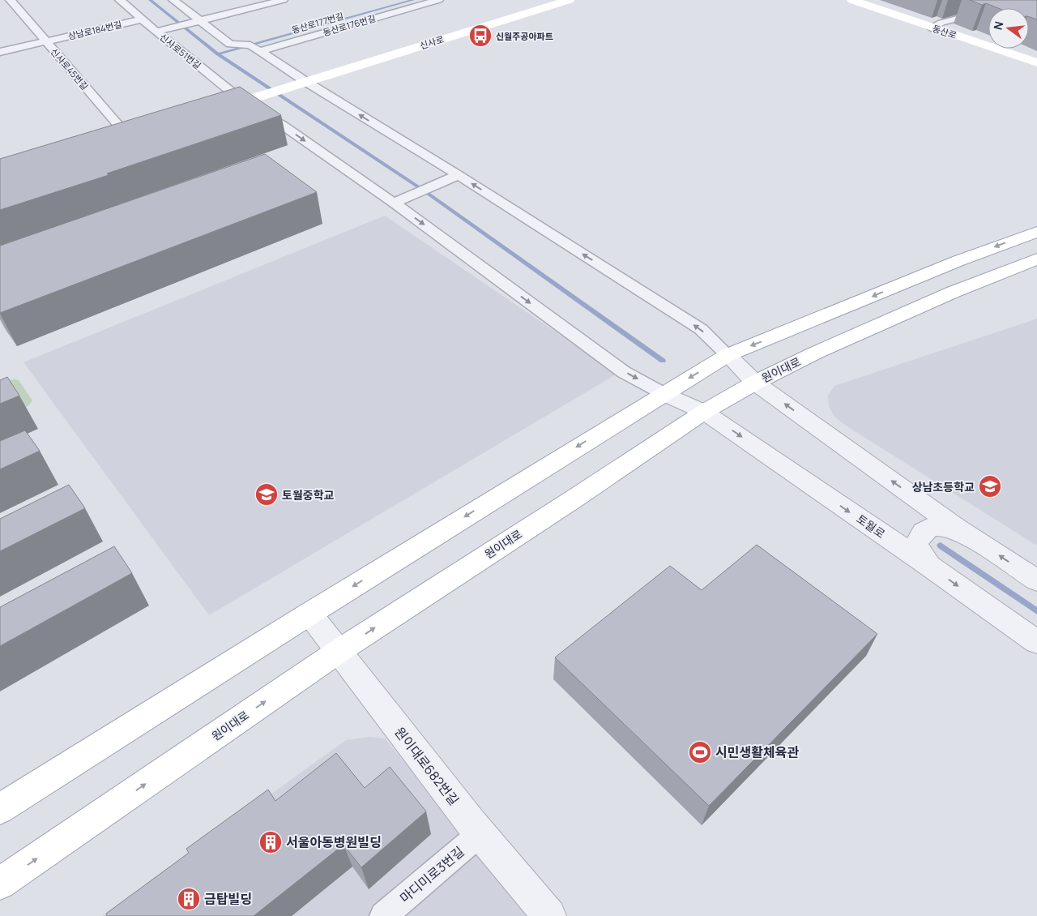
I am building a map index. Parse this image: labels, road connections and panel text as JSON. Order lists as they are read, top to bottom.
{
  "streets": {
    "main road": ["동산로", "신사로", "원이대로"],
    "street": [
      "동산로176번길",
      "상남로184번길",
      "신사로51번길",
      "신사로45번길",
      "토월로",
      "원이대로682번길",
      "마디미로3번길"
    ]
  },
  "crossings": [
    ["상남로184번길", "신사로51번길"],
    ["상남로184번길", "신사로45번길"],
    ["신사로", "신사로51번길"],
    ["신사로51번길", "토월로"],
    ["원이대로", "토월로"],
    ["원이대로", "원이대로682번길"],
    ["원이대로682번길", "마디미로3번길"]
  ],
  "places": {
    "bus stop": ["신월주공아파트"],
    "school or university": ["상남초등학교", "토월중학교"],
    "sports": ["시민생활체육관"],
    "building": ["서울아동병원빌딩", "금탑빌딩"]
  },
  "north": "left"
}
